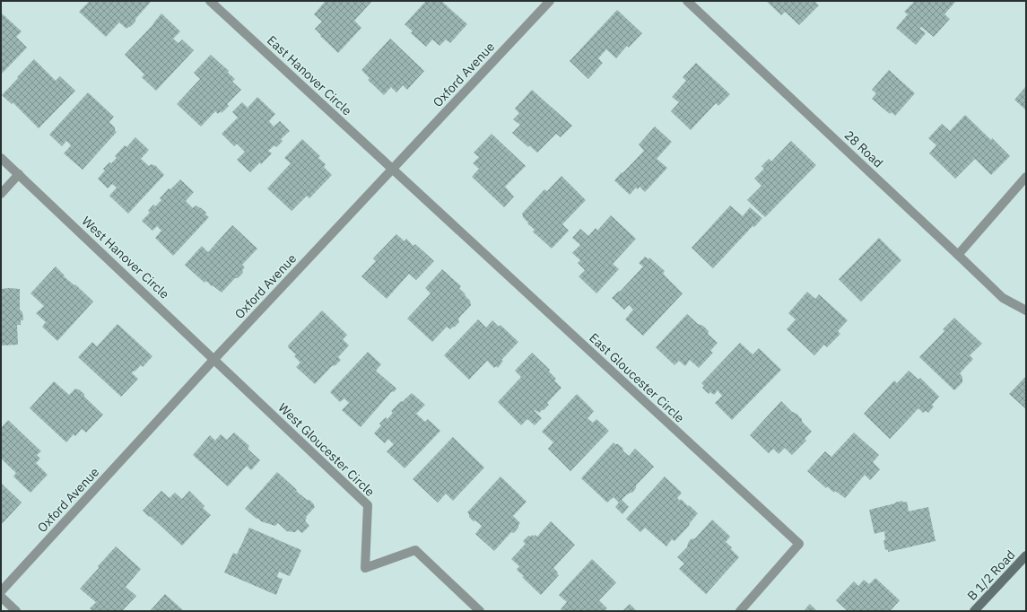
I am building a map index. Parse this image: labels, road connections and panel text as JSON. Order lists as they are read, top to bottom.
{
  "streets": {
    "main road": ["B 1/2 Road"],
    "street": [
      "Oxford Avenue",
      "East Hanover Circle",
      "28 Road",
      "West Hanover Circle",
      "East Gloucester Circle",
      "West Gloucester Circle"
    ]
  },
  "crossings": [
    ["Oxford Avenue", "East Hanover Circle"],
    ["Oxford Avenue", "West Hanover Circle"],
    ["Oxford Avenue", "East Gloucester Circle"],
    ["Oxford Avenue", "West Gloucester Circle"],
    ["East Hanover Circle", "East Gloucester Circle"],
    ["West Hanover Circle", "West Gloucester Circle"]
  ]
}
